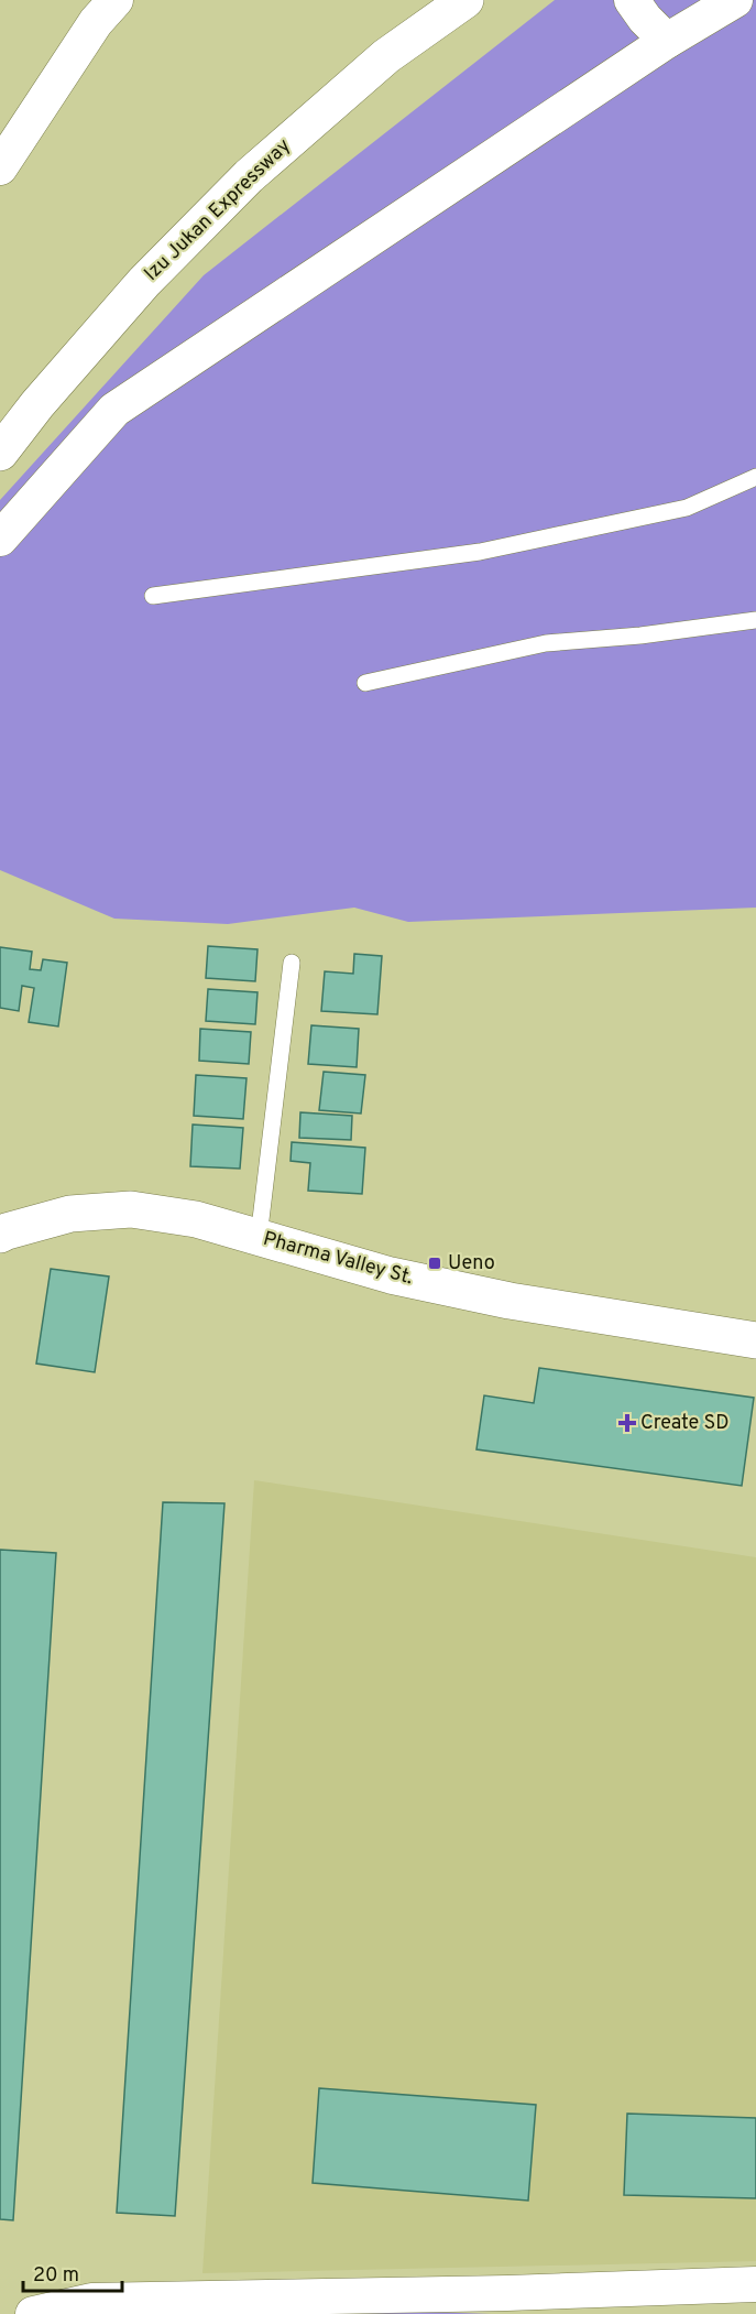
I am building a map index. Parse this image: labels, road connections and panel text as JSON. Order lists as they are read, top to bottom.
{
  "streets": {
    "main road": ["Izu Jukan Expressway", "Pharma Valley St."]
  },
  "places": {
    "transit": ["Ueno"],
    "health": ["Create SD"]
  },
  "scale_bar": "20 m"
}
